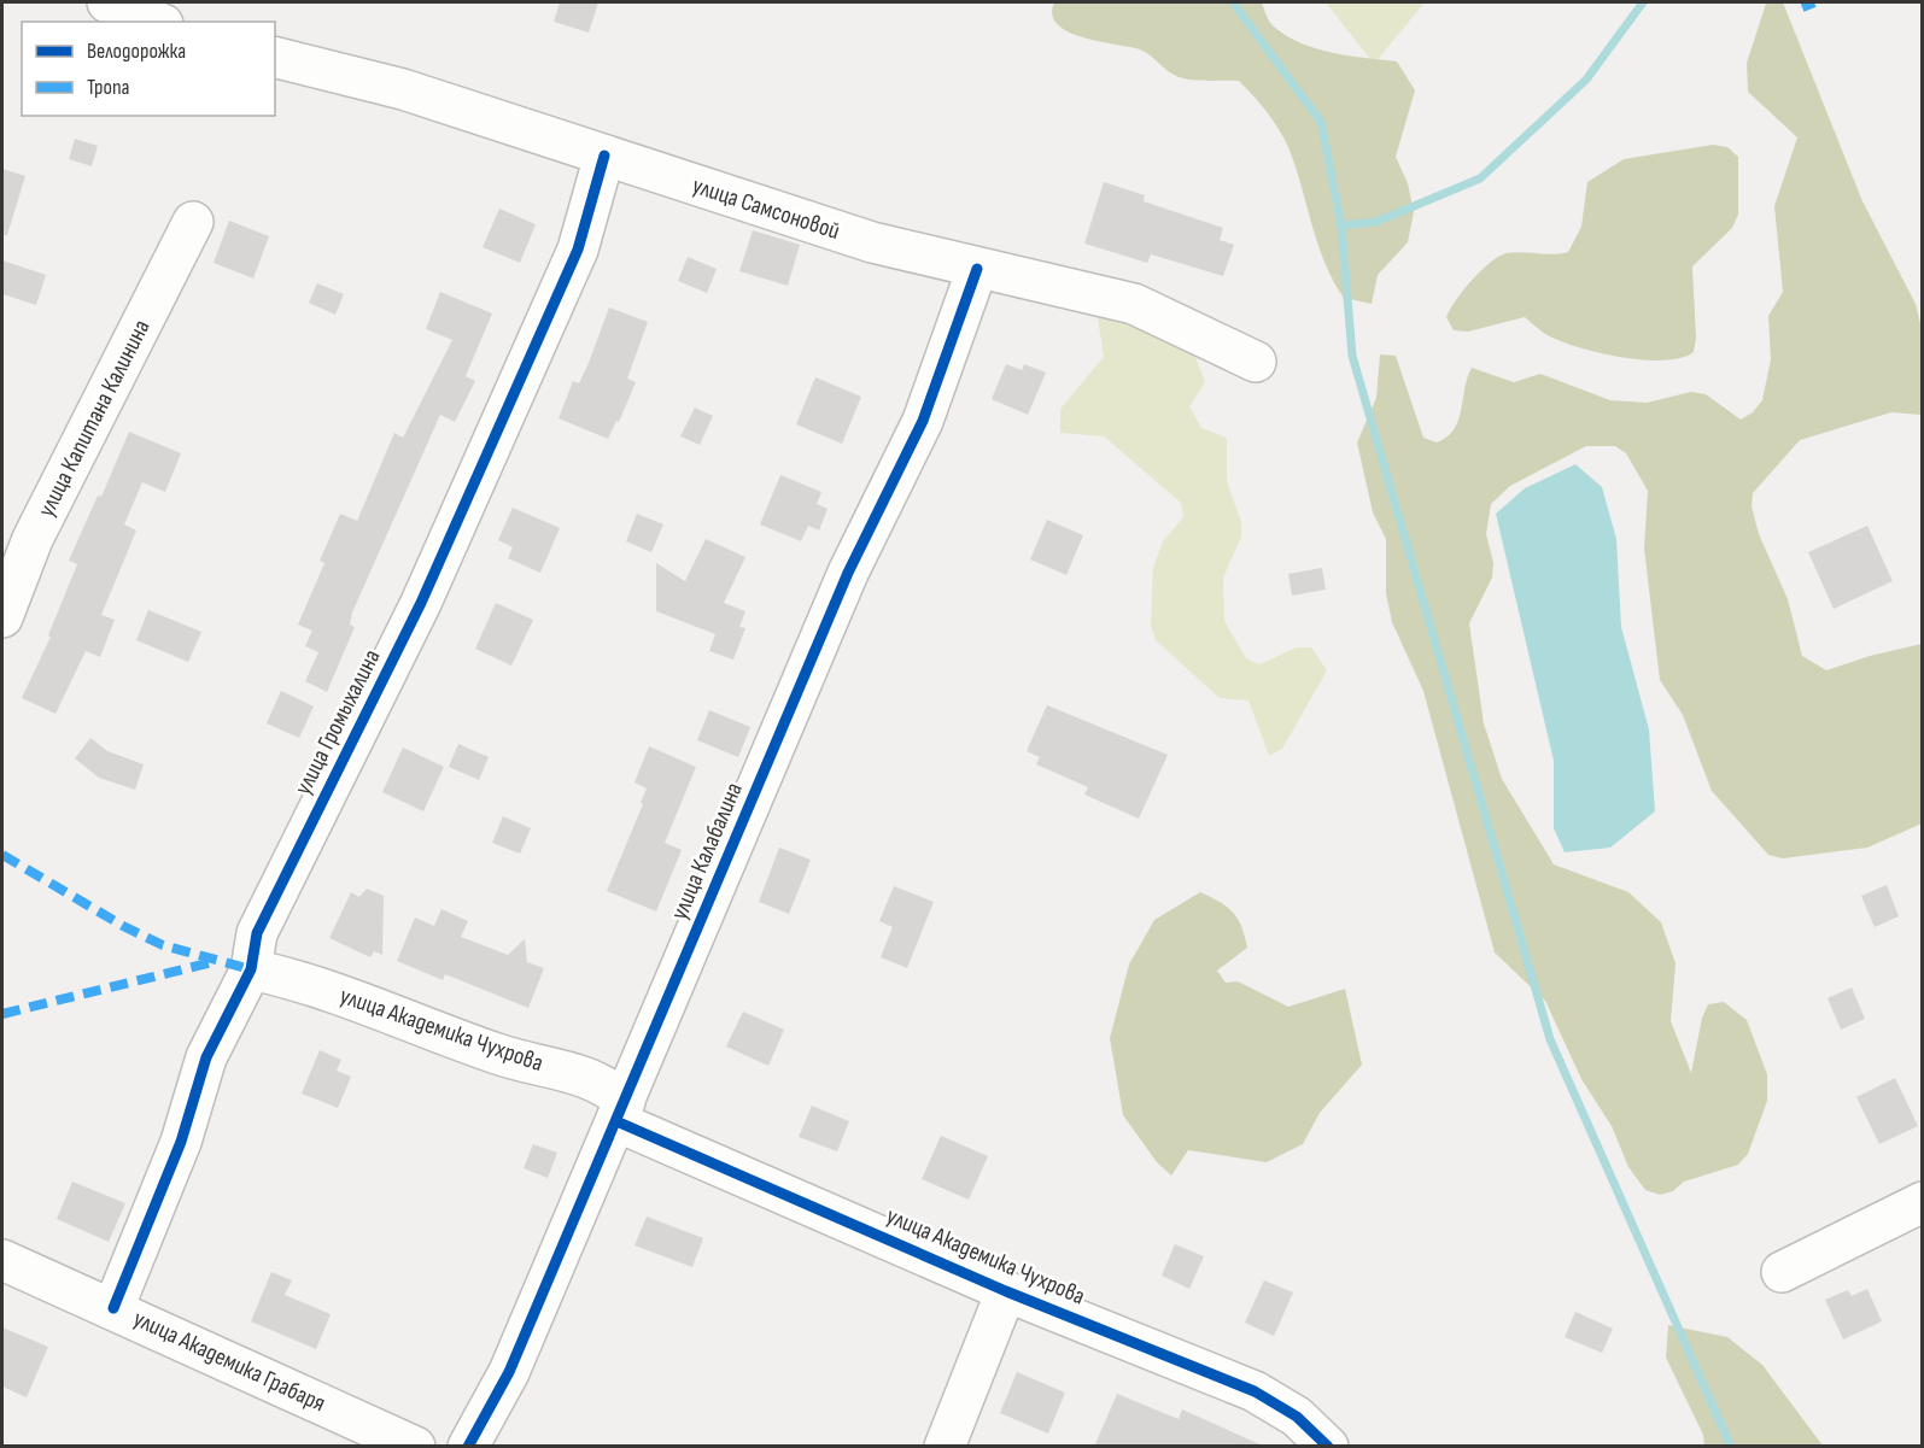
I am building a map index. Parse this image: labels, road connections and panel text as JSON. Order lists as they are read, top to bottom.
{
  "streets": {
    "street": [
      "улица Самсоновой",
      "улица Капитана Калинина",
      "улица Громыхалина",
      "улица Калабалина",
      "улица Академика Чухрова",
      "улица Академика Грабаря"
    ]
  },
  "crossings": [
    ["улица Самсоновой", "улица Громыхалина"],
    ["улица Самсоновой", "улица Калабалина"],
    ["улица Громыхалина", "улица Академика Чухрова"],
    ["улица Громыхалина", "улица Академика Грабаря"],
    ["улица Калабалина", "улица Академика Чухрова"]
  ],
  "legend": ["Велодорожка", "Тропа"]
}
